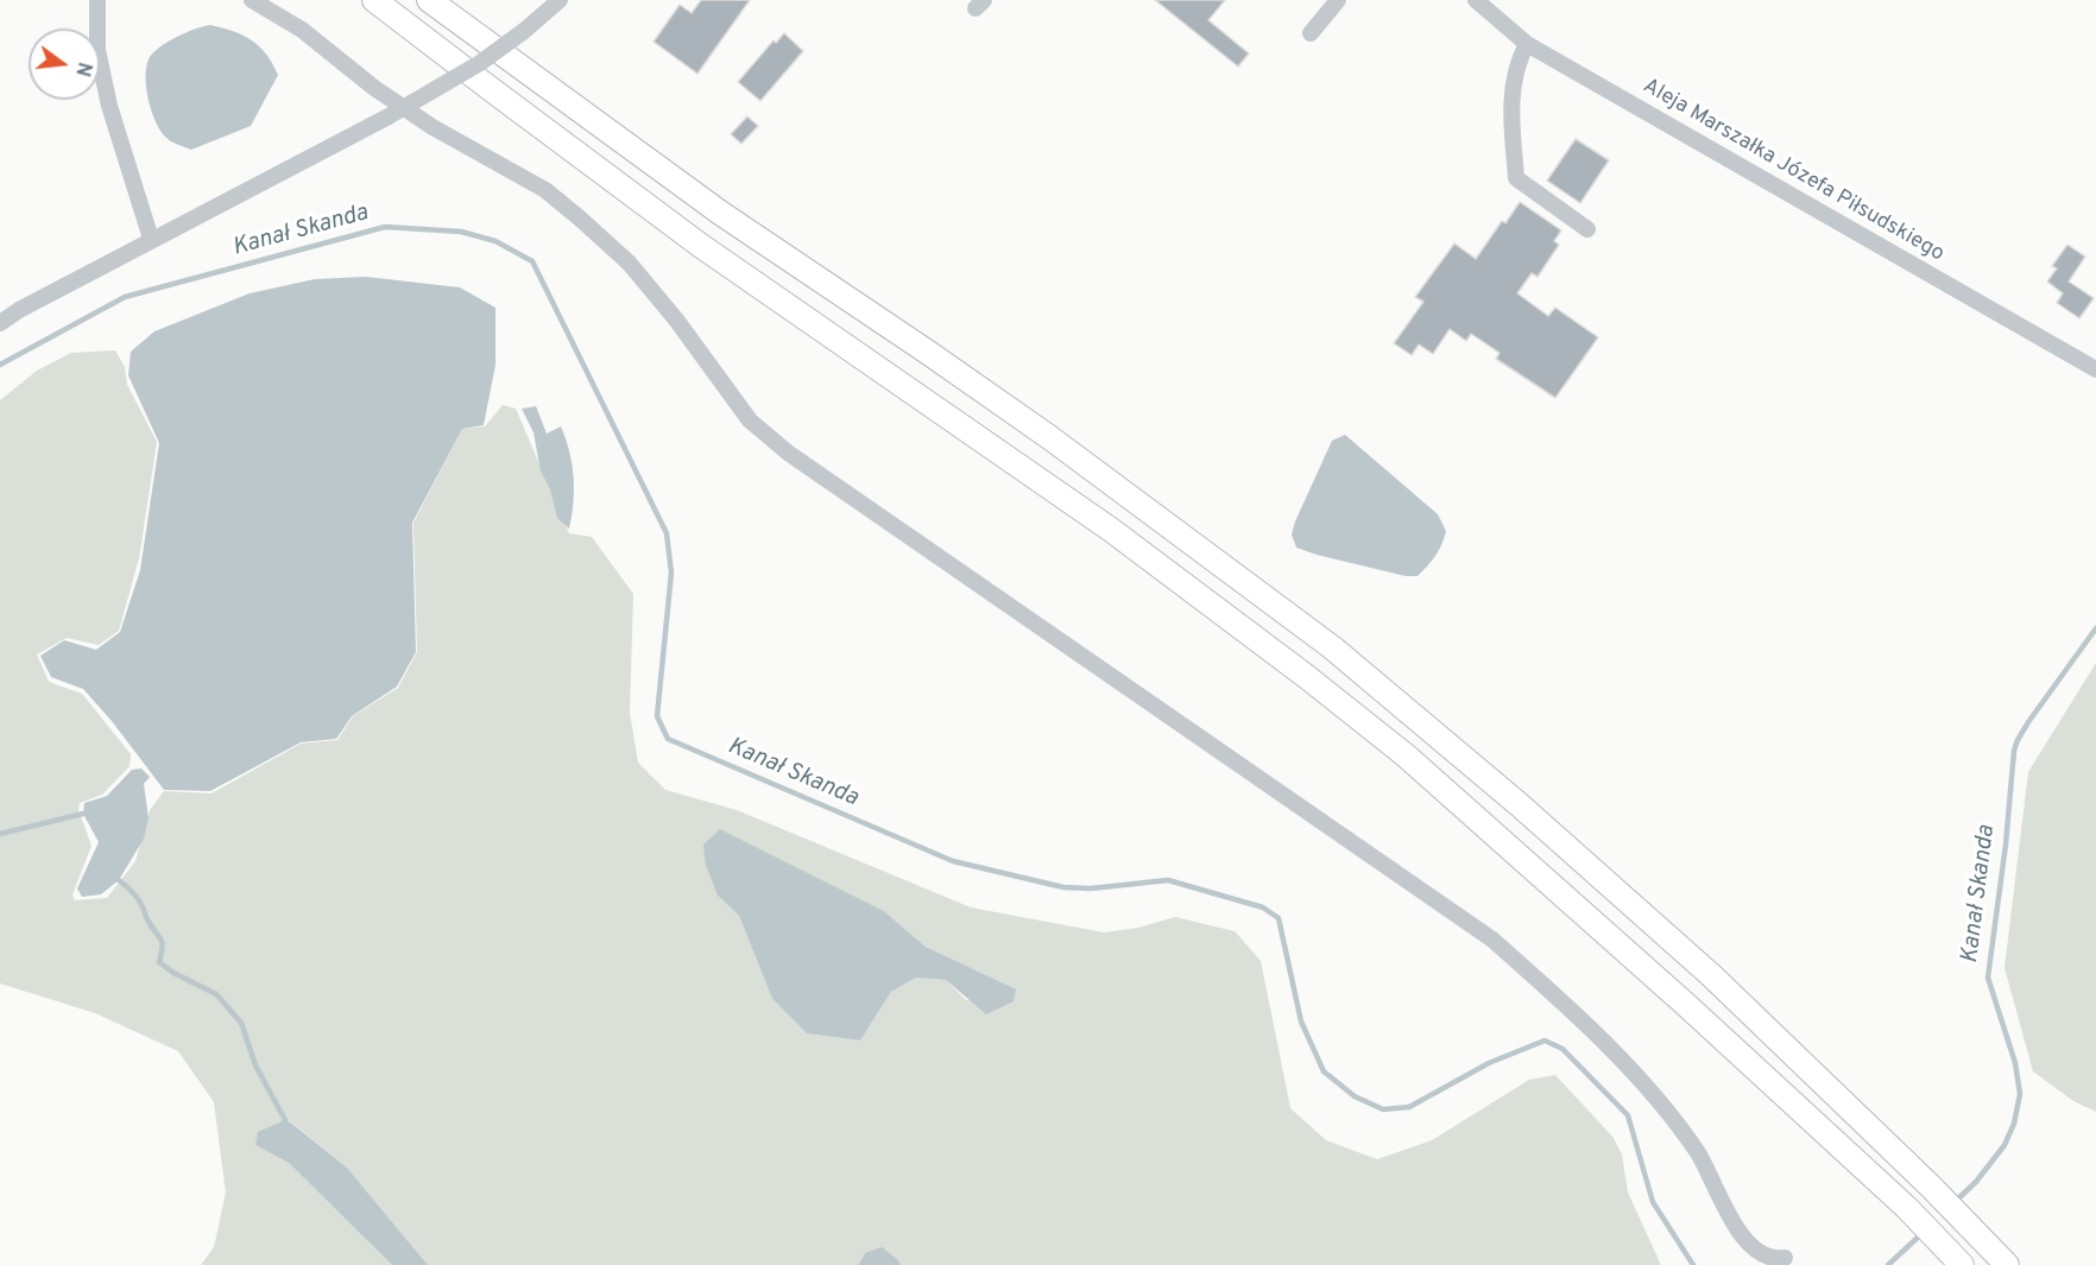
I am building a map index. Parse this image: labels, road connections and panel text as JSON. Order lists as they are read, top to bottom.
{
  "streets": {
    "street": ["Aleja Marszałka Józefa Piłsudskiego"]
  },
  "water": ["Kanał Skanda"],
  "north": "right"
}
